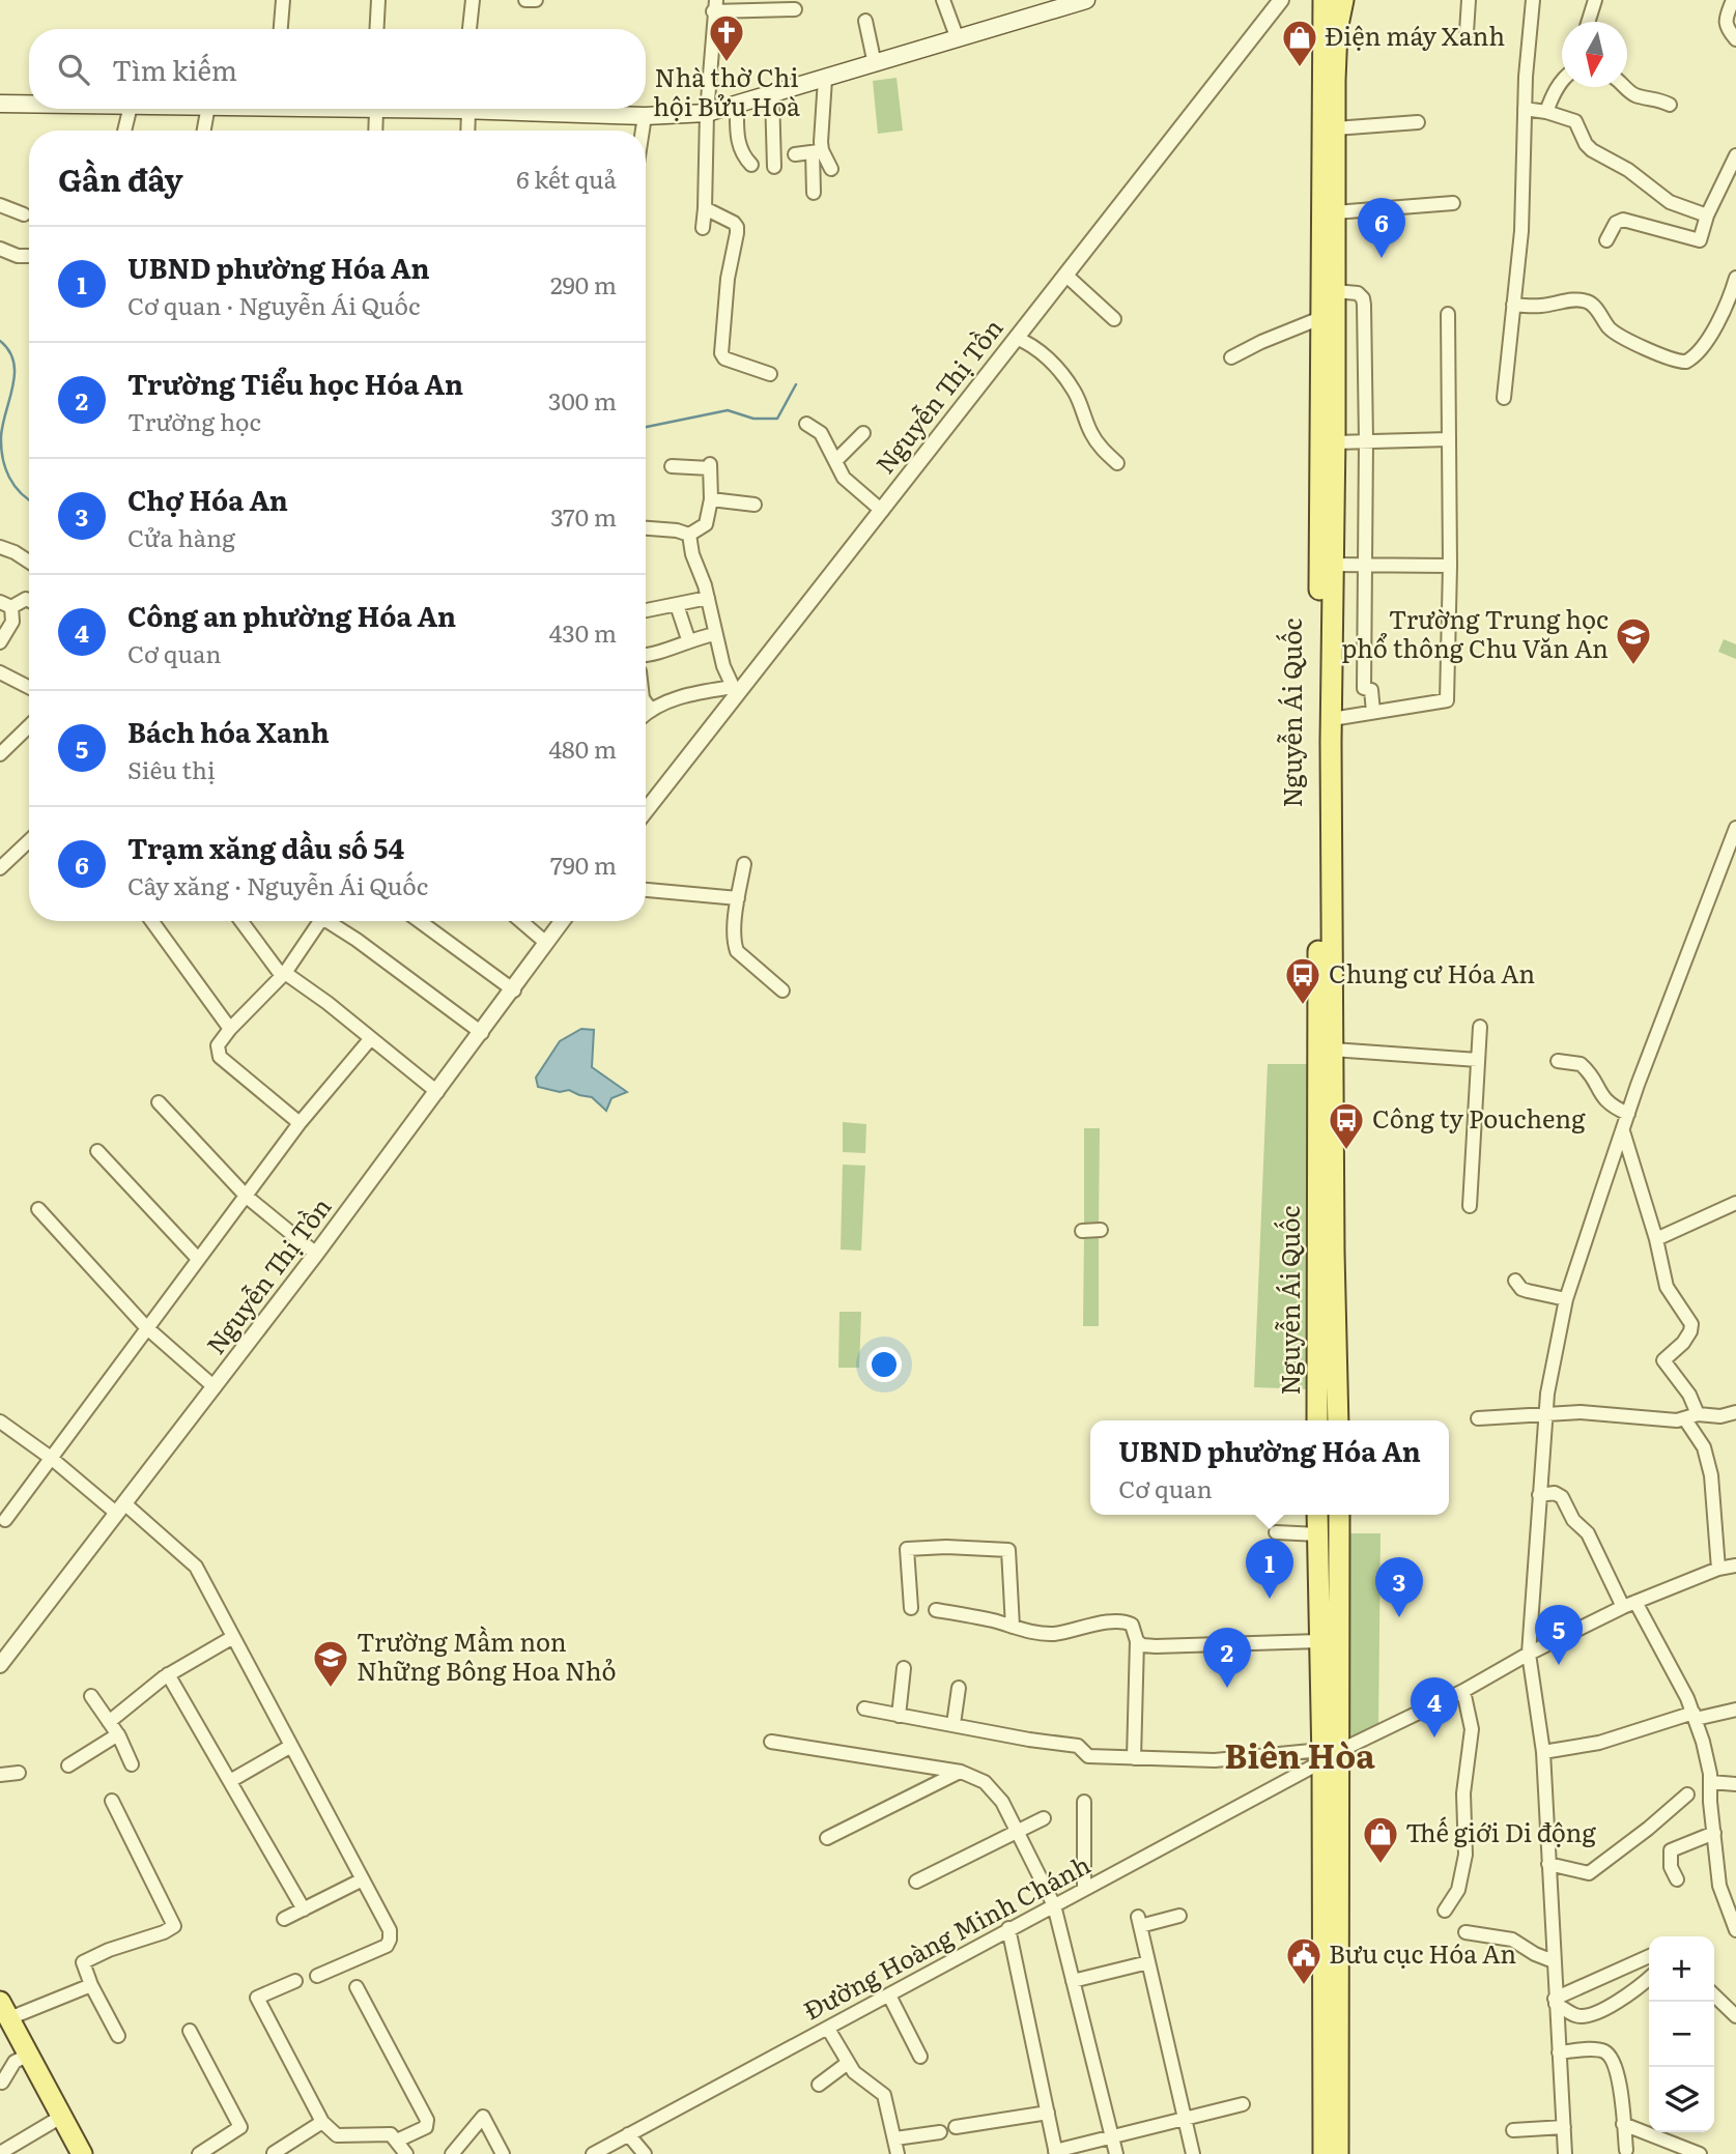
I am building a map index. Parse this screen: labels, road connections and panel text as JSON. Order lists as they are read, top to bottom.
{
  "streets": {
    "main road": ["Nguyễn Ái Quốc"],
    "street": ["Nguyễn Thị Tồn", "Đường Hoàng Minh Chánh"]
  },
  "districts": ["Biên Hòa"],
  "places": {
    "church": ["Nhà thờ Chi hội Bửu Hoà"],
    "shop": ["Điện máy Xanh", "Thế giới Di động"],
    "school or university": ["Trường Trung học phổ thông Chu Văn An", "Trường Mầm non Những Bông Hoa Nhỏ"],
    "bus stop": ["Chung cư Hóa An", "Công ty Poucheng"],
    "public building": ["Bưu cục Hóa An"]
  },
  "north": "bottom",
  "page": {
    "search": "Tìm kiếm",
    "heading": ["Gần đây", "6 kết quả"],
    "pins": [
      "6",
      "1",
      "3",
      "5",
      "2",
      "4"
    ],
    "list": [
      {
        "mark": "1",
        "name": "UBND phường Hóa An",
        "note": "Cơ quan · Nguyễn Ái Quốc",
        "value": "290 m"
      },
      {
        "mark": "2",
        "name": "Trường Tiểu học Hóa An",
        "note": "Trường học",
        "value": "300 m"
      },
      {
        "mark": "3",
        "name": "Chợ Hóa An",
        "note": "Cửa hàng",
        "value": "370 m"
      },
      {
        "mark": "4",
        "name": "Công an phường Hóa An",
        "note": "Cơ quan",
        "value": "430 m"
      },
      {
        "mark": "5",
        "name": "Bách hóa Xanh",
        "note": "Siêu thị",
        "value": "480 m"
      },
      {
        "mark": "6",
        "name": "Trạm xăng dầu số 54",
        "note": "Cây xăng · Nguyễn Ái Quốc",
        "value": "790 m"
      }
    ],
    "popup": ["UBND phường Hóa An", "Cơ quan"],
    "map_buttons": ["+", "−"]
  }
}
